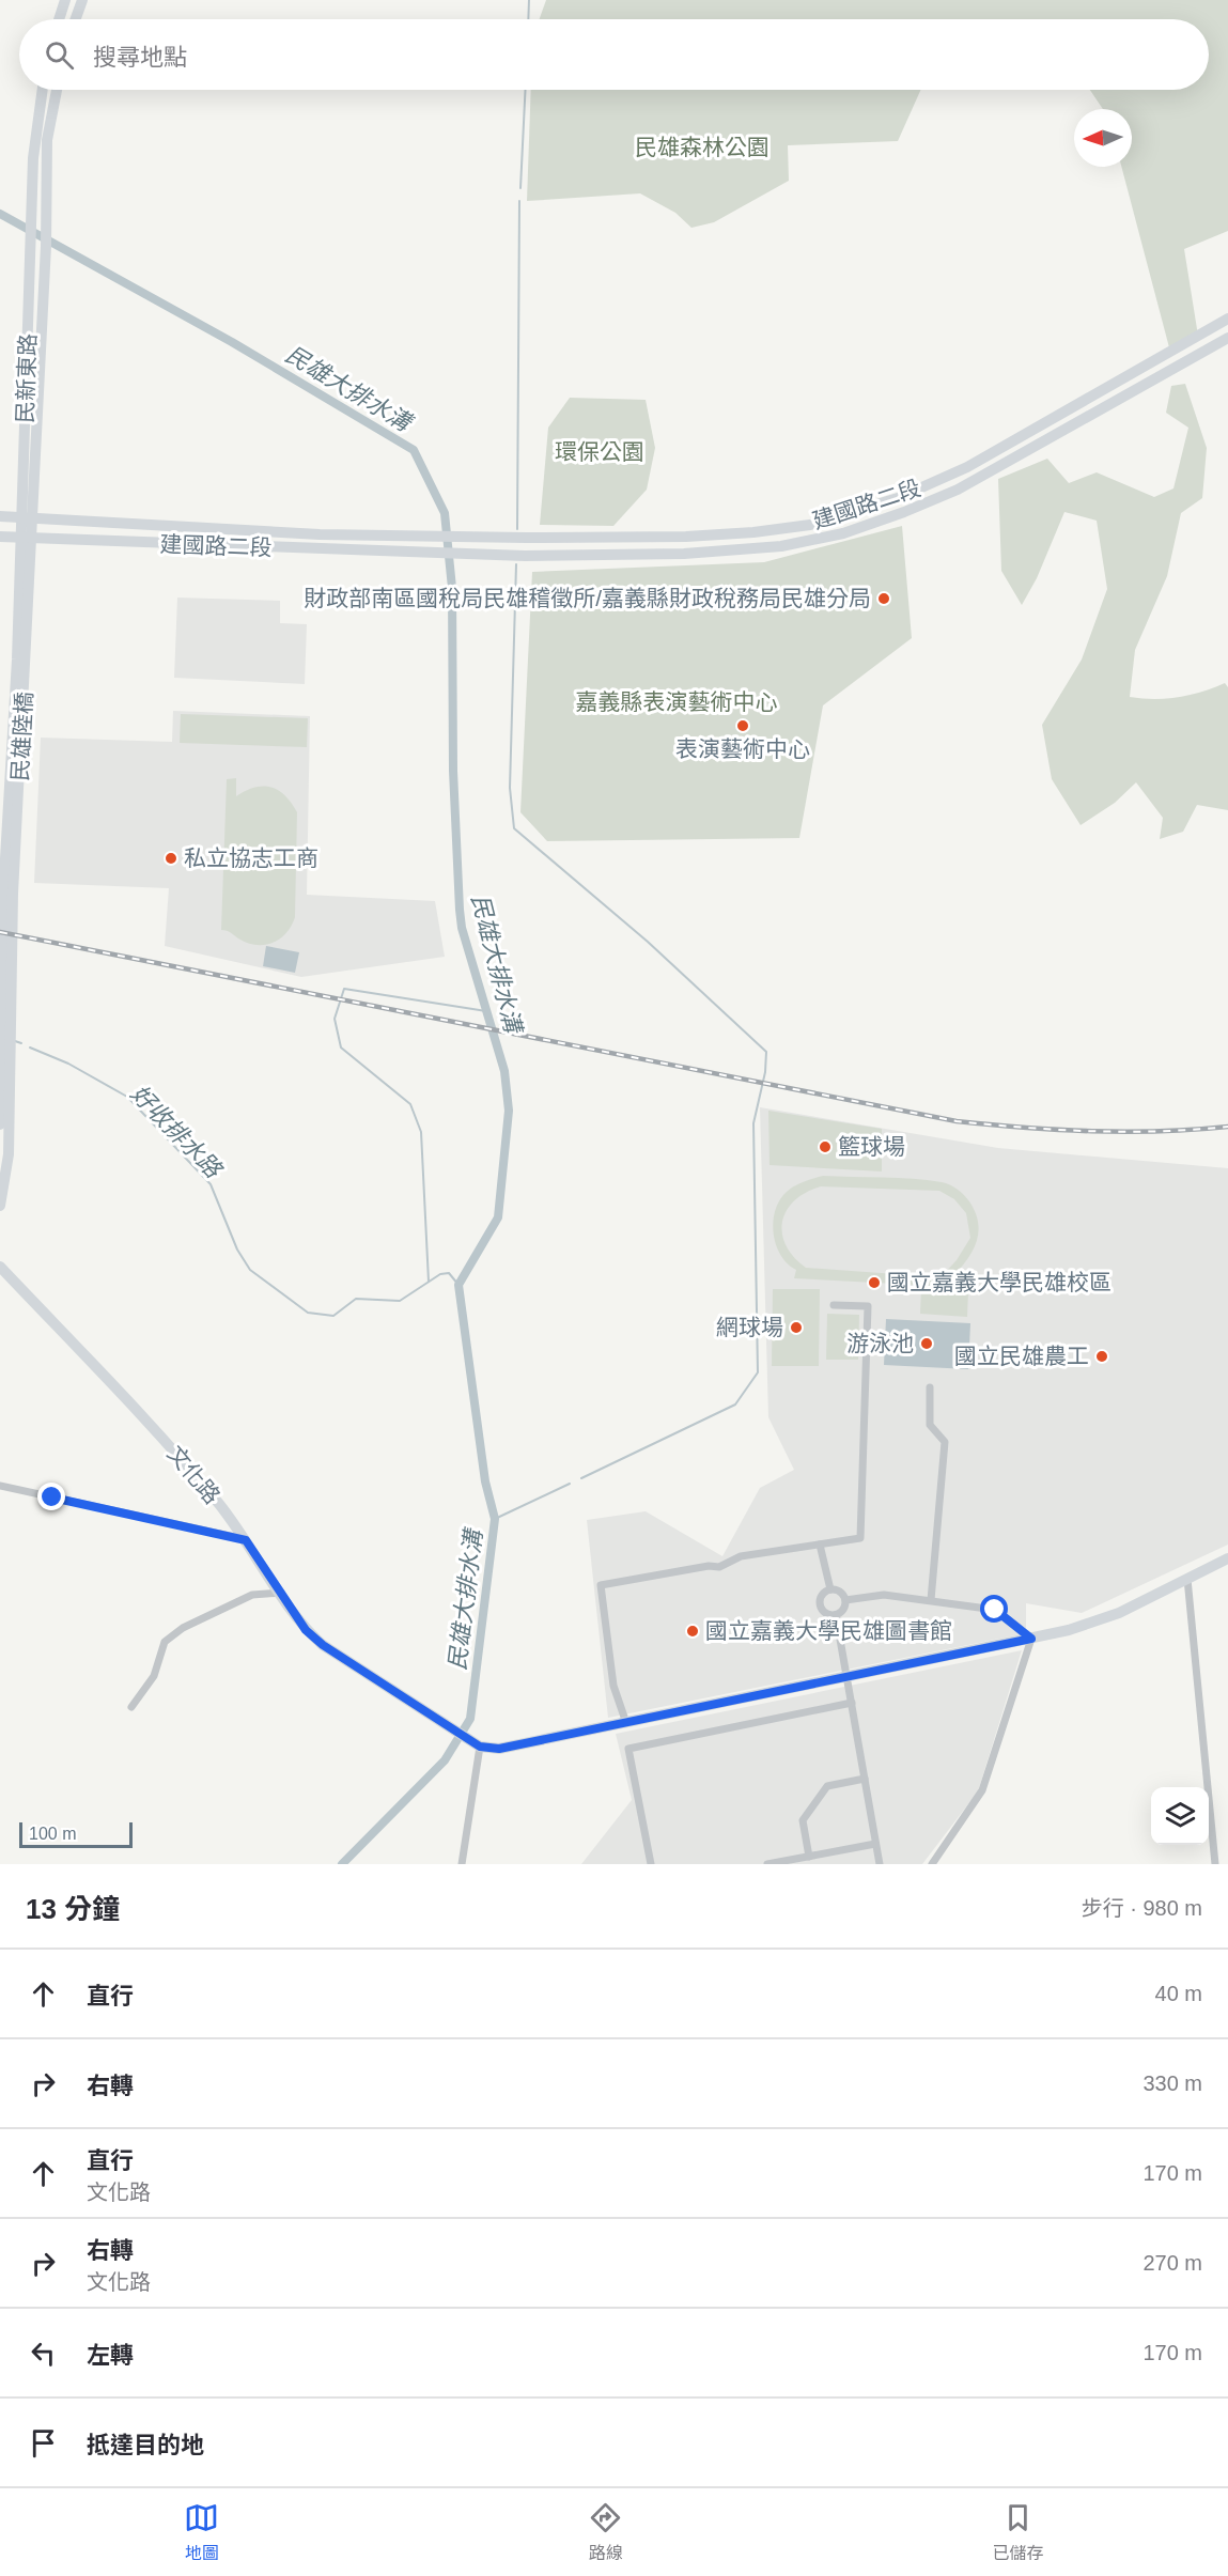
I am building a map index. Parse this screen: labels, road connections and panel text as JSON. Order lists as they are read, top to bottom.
{
  "streets": {
    "main road": [
      "民新東路",
      "建國路二段",
      "民雄陸橋",
      "文化路"
    ]
  },
  "crossings": [
    ["民新東路", "建國路二段"]
  ],
  "water": ["民雄大排水溝", "好收排水路"],
  "parks": ["民雄森林公園", "環保公園", "嘉義縣表演藝術中心"],
  "places": [
    "財政部南區國稅局民雄稽徵所/嘉義縣財政稅務局民雄分局",
    "表演藝術中心",
    "私立協志工商",
    "籃球場",
    "國立嘉義大學民雄校區",
    "網球場",
    "游泳池",
    "國立民雄農工",
    "國立嘉義大學民雄圖書館"
  ],
  "scale_bar": "100 m",
  "north": "left",
  "page": {
    "search": "搜尋地點",
    "scale": "100 m",
    "heading": ["13 分鐘", "步行 · 980 m"],
    "list": [
      ["直行", "40 m"],
      ["右轉", "330 m"],
      ["直行", "文化路", "170 m"],
      ["右轉", "文化路", "270 m"],
      ["左轉", "170 m"],
      "抵達目的地"
    ],
    "nav": ["地圖", "路線", "已儲存"]
  }
}
